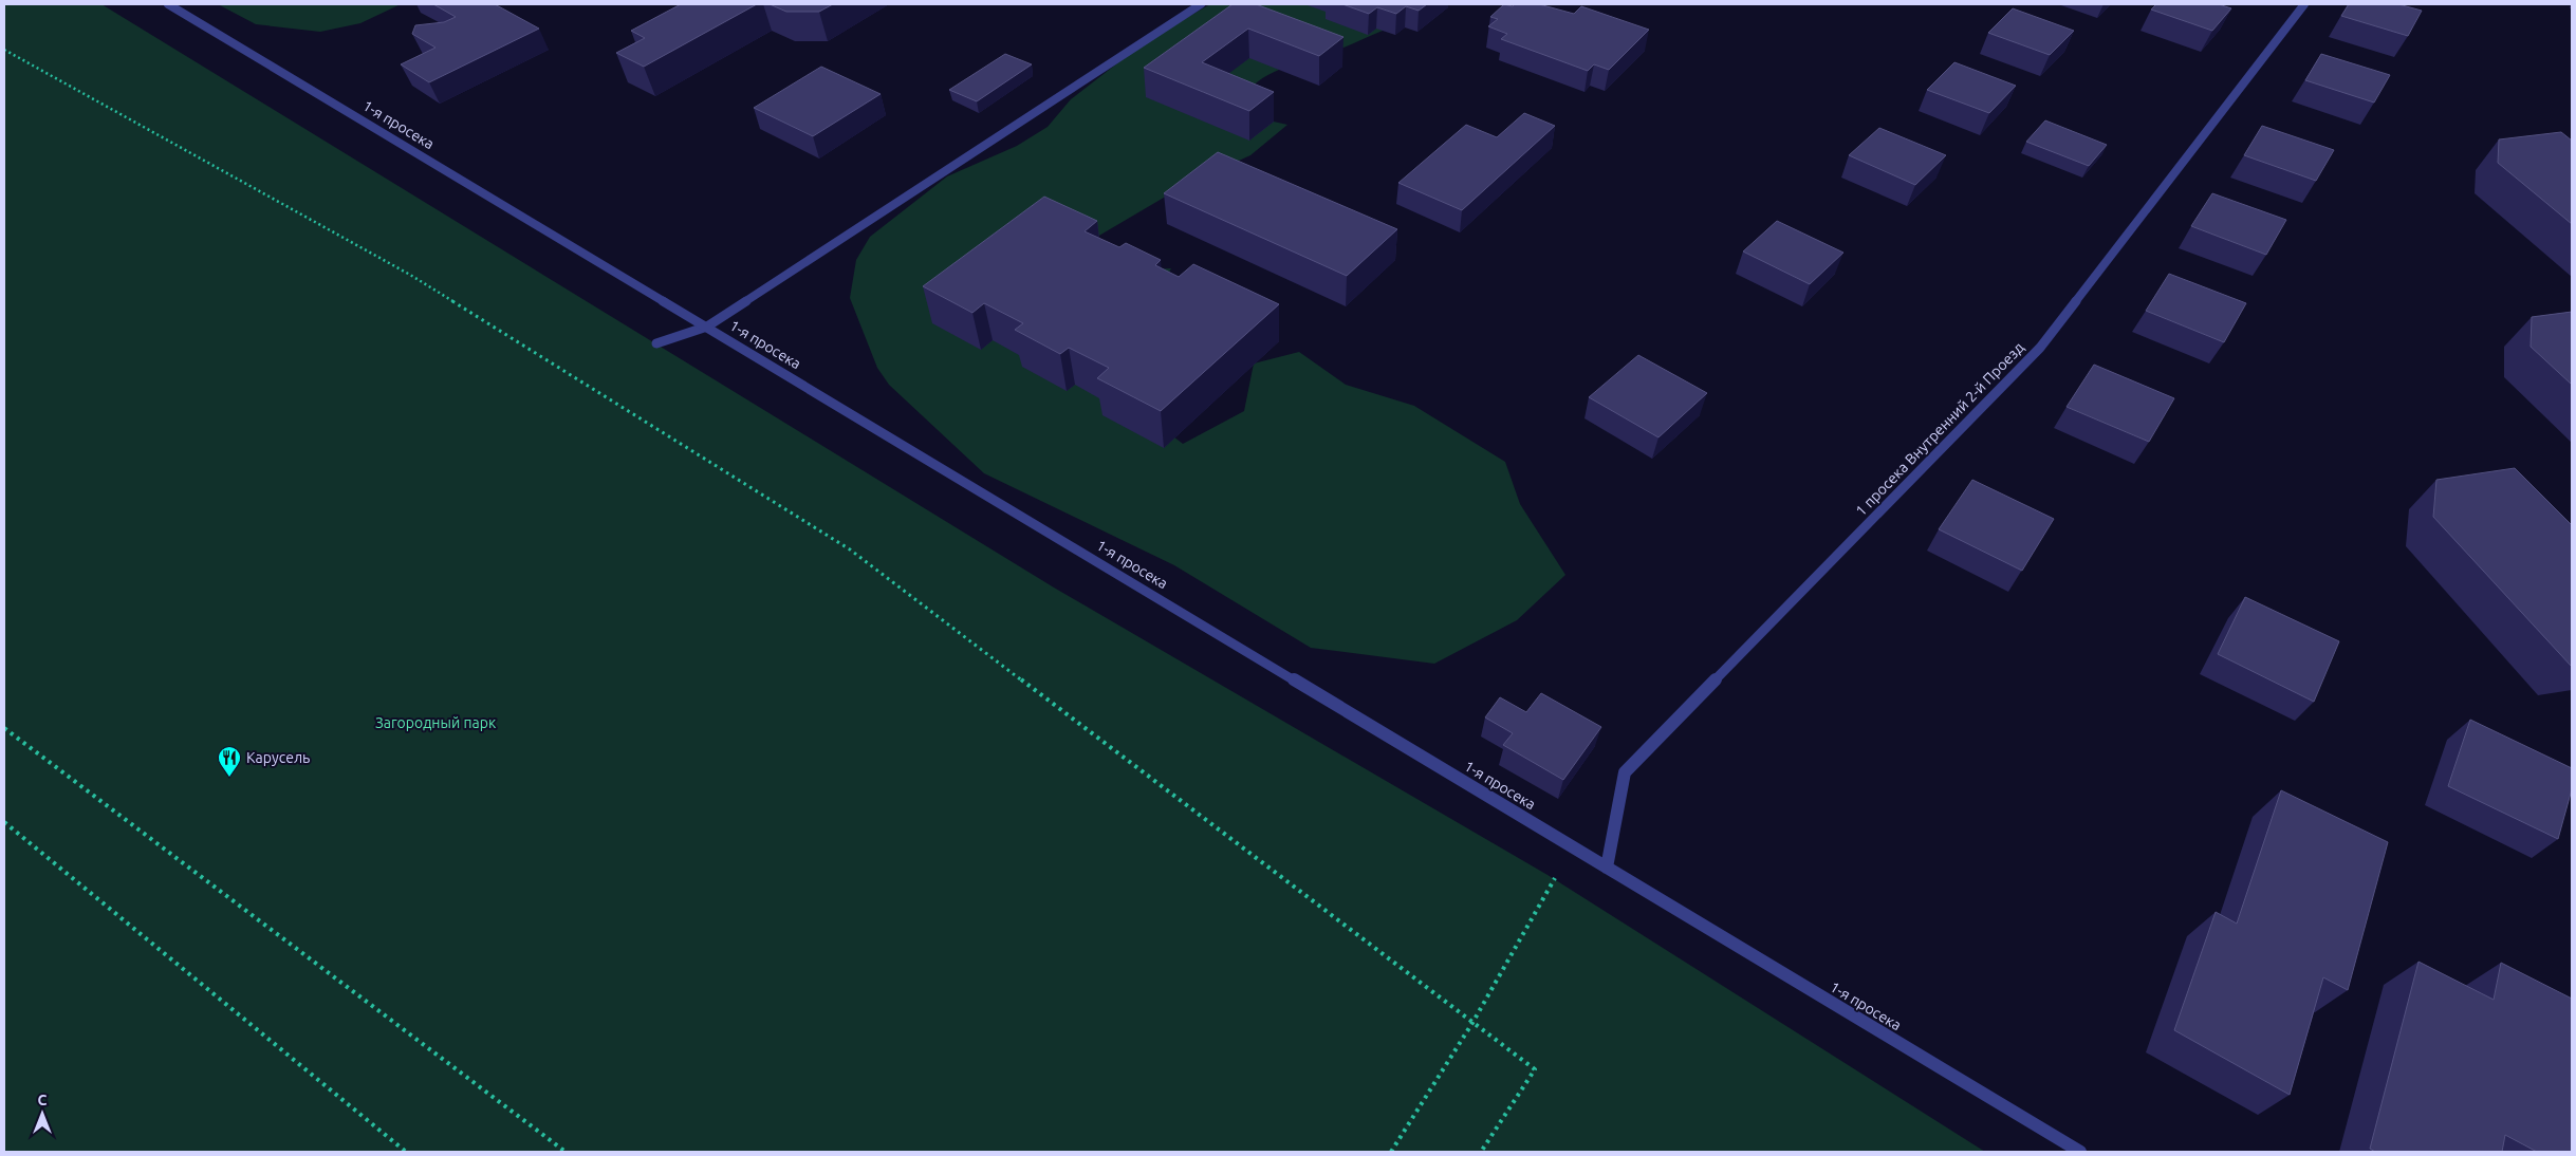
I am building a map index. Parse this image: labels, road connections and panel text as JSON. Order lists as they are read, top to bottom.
{
  "streets": {
    "street": ["1-я просека", "1 просека Внутренний 2-й Проезд"]
  },
  "crossings": [
    ["1-я просека", "1 просека Внутренний 2-й Проезд"]
  ],
  "parks": ["Загородный парк"],
  "places": {
    "restaurant": ["Карусель"]
  },
  "north": "top"
}
